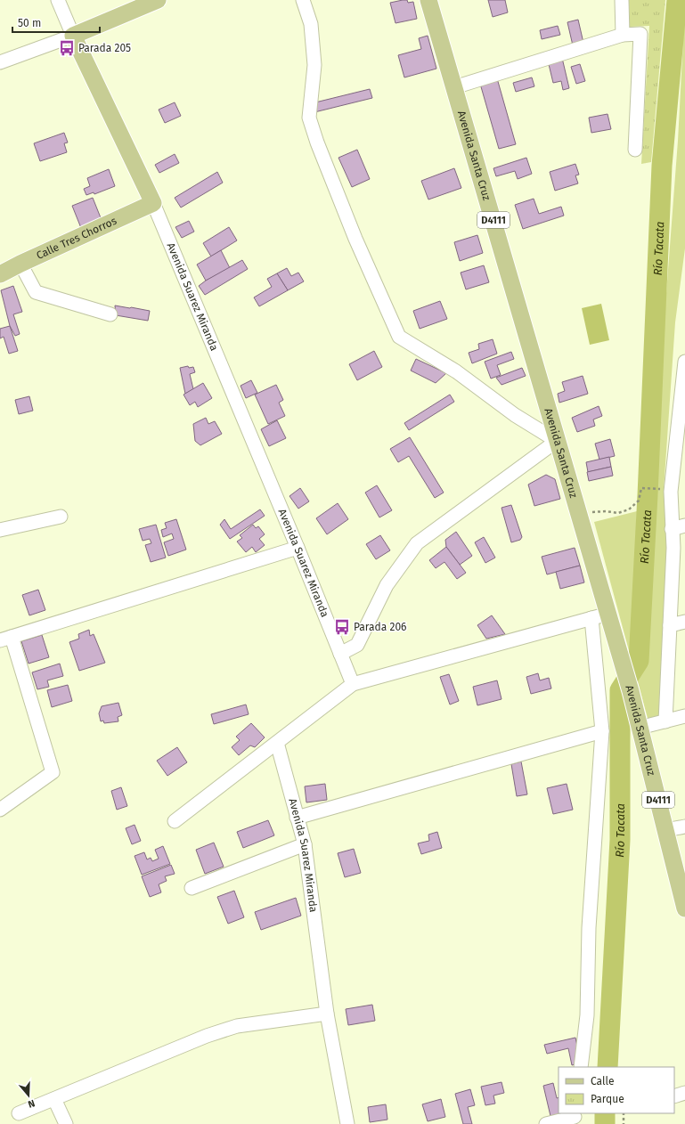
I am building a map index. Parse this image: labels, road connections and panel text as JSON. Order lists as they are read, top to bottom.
{
  "streets": {
    "main road": [
      "Avenida Santa Cruz",
      "D4111",
      "Calle Tres Chorros",
      "Avenida Suarez Miranda"
    ]
  },
  "crossings": [
    ["Calle Tres Chorros", "Avenida Suarez Miranda"]
  ],
  "water": ["Río Tacata"],
  "places": {
    "bus stop": ["Parada 205", "Parada 206"]
  },
  "legend": ["Calle", "Parque"],
  "scale_bar": "50 m",
  "north": "bottom"
}
